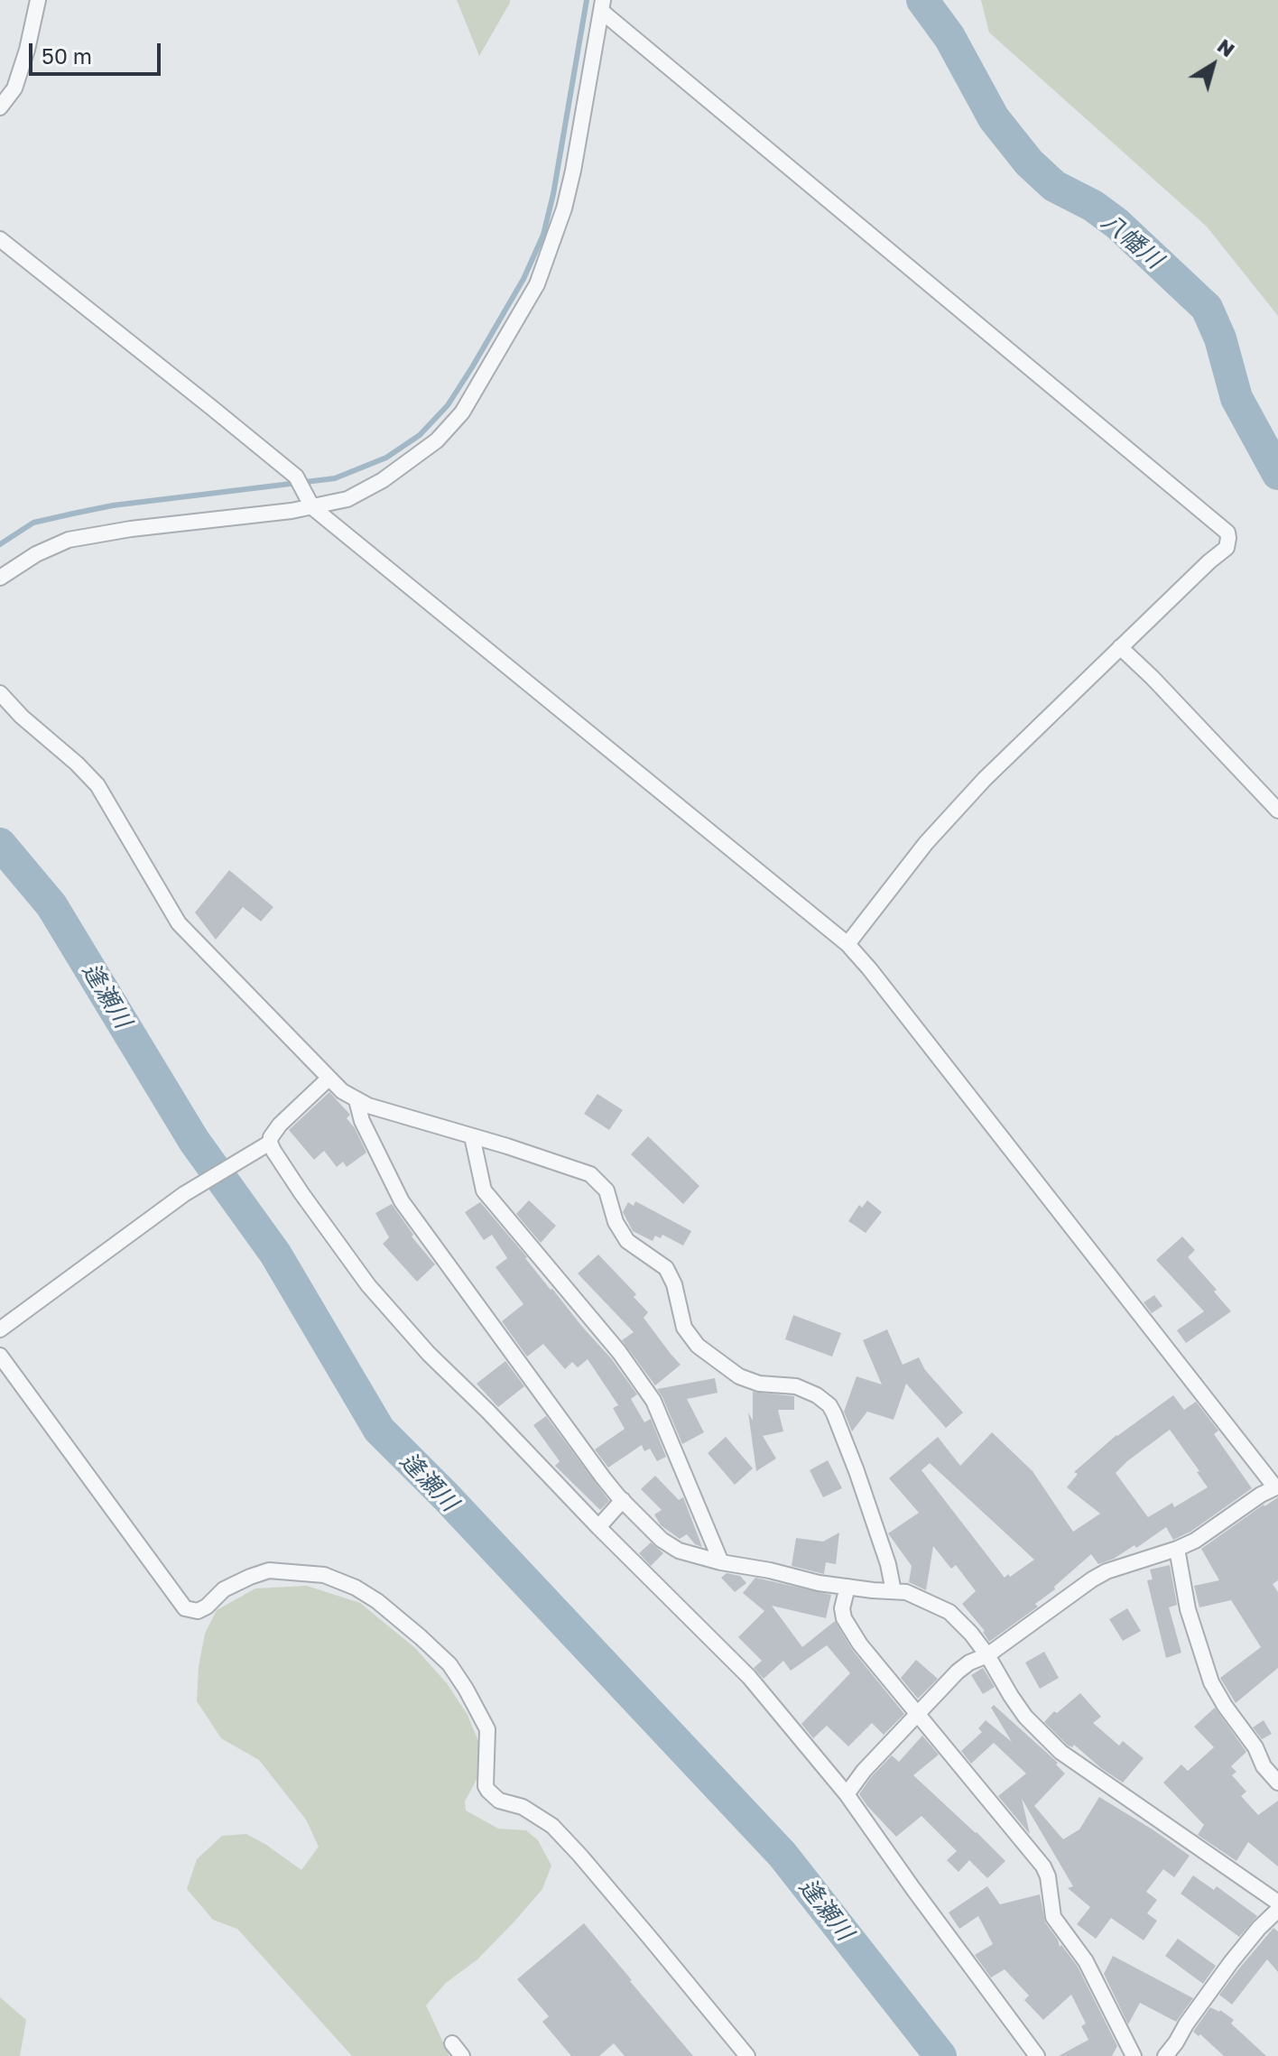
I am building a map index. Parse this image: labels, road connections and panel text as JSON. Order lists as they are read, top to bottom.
{
  "water": ["八幡川", "逢瀬川"],
  "scale_bar": "50 m",
  "north": "top right"
}
